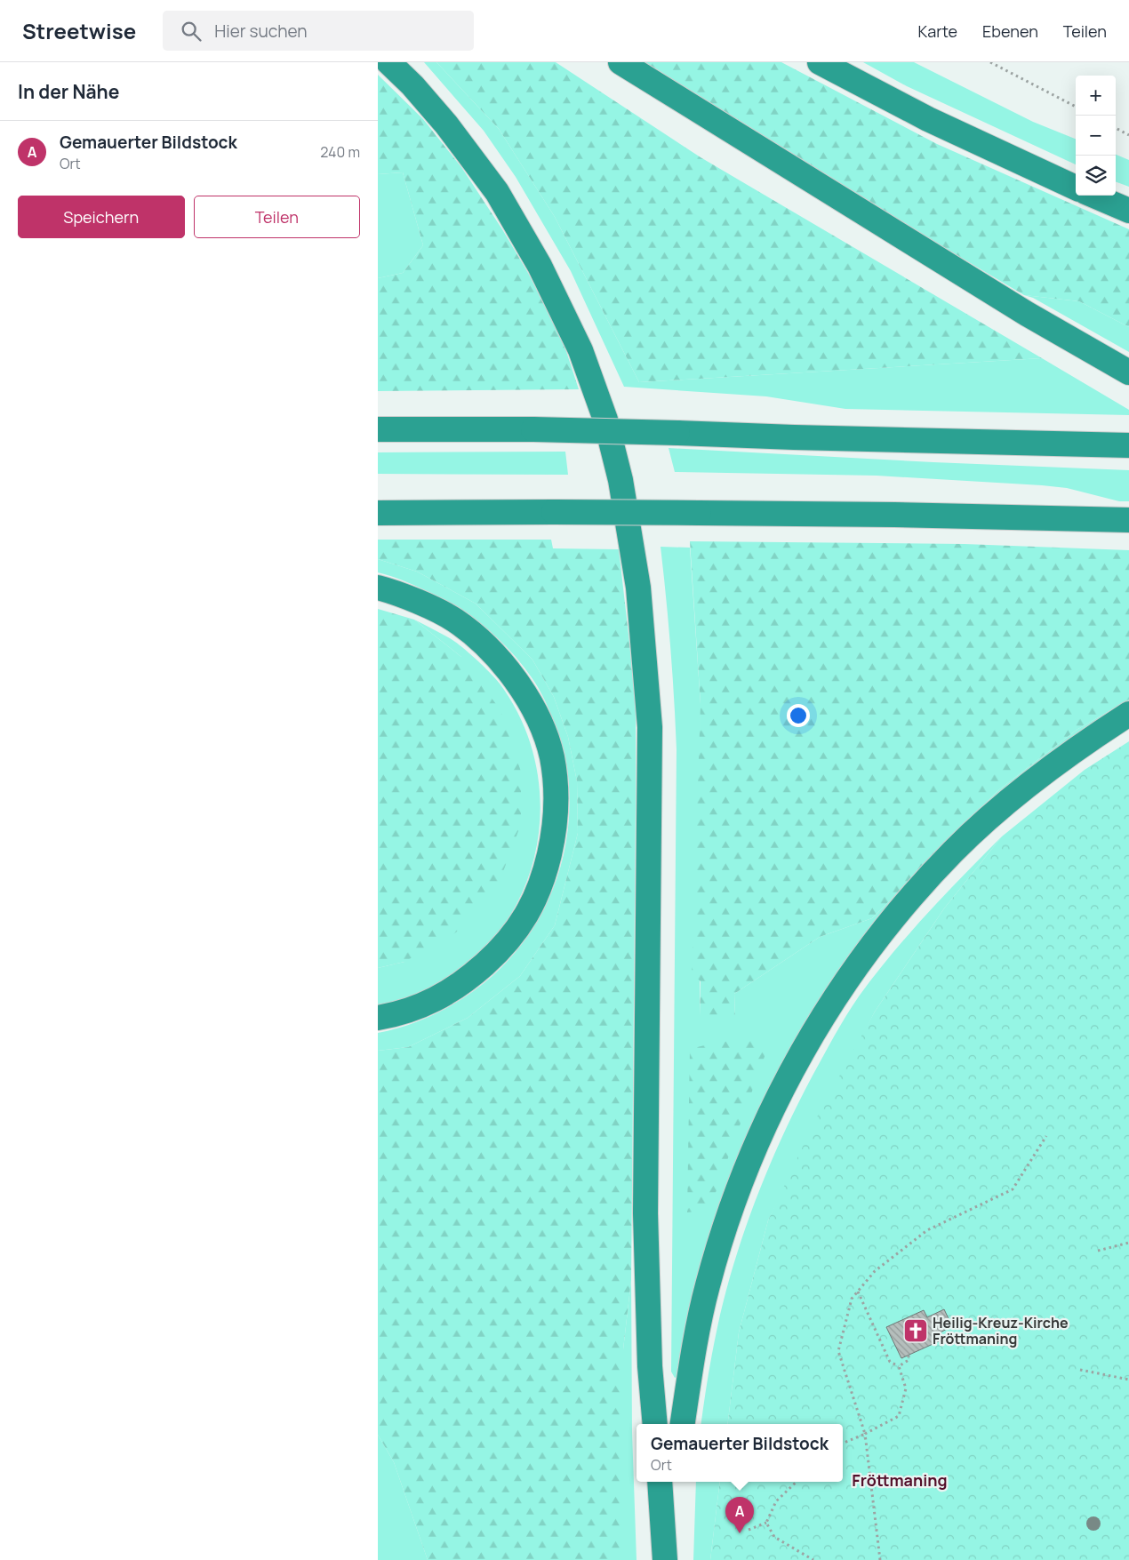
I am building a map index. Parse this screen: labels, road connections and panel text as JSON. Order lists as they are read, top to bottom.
{
  "districts": ["Fröttmaning"],
  "places": {
    "church": ["Heilig-Kreuz-Kirche Fröttmaning"]
  },
  "page": {
    "header": "Streetwise",
    "search": "Hier suchen",
    "nav": ["Karte", "Ebenen", "Teilen"],
    "heading": "In der Nähe",
    "map_buttons": ["+", "−"],
    "list": [
      {
        "mark": "A",
        "name": "Gemauerter Bildstock",
        "note": "Ort",
        "value": "240 m"
      }
    ],
    "buttons": ["Speichern", "Teilen"],
    "popup": ["Gemauerter Bildstock", "Ort"],
    "pins": "A"
  }
}
